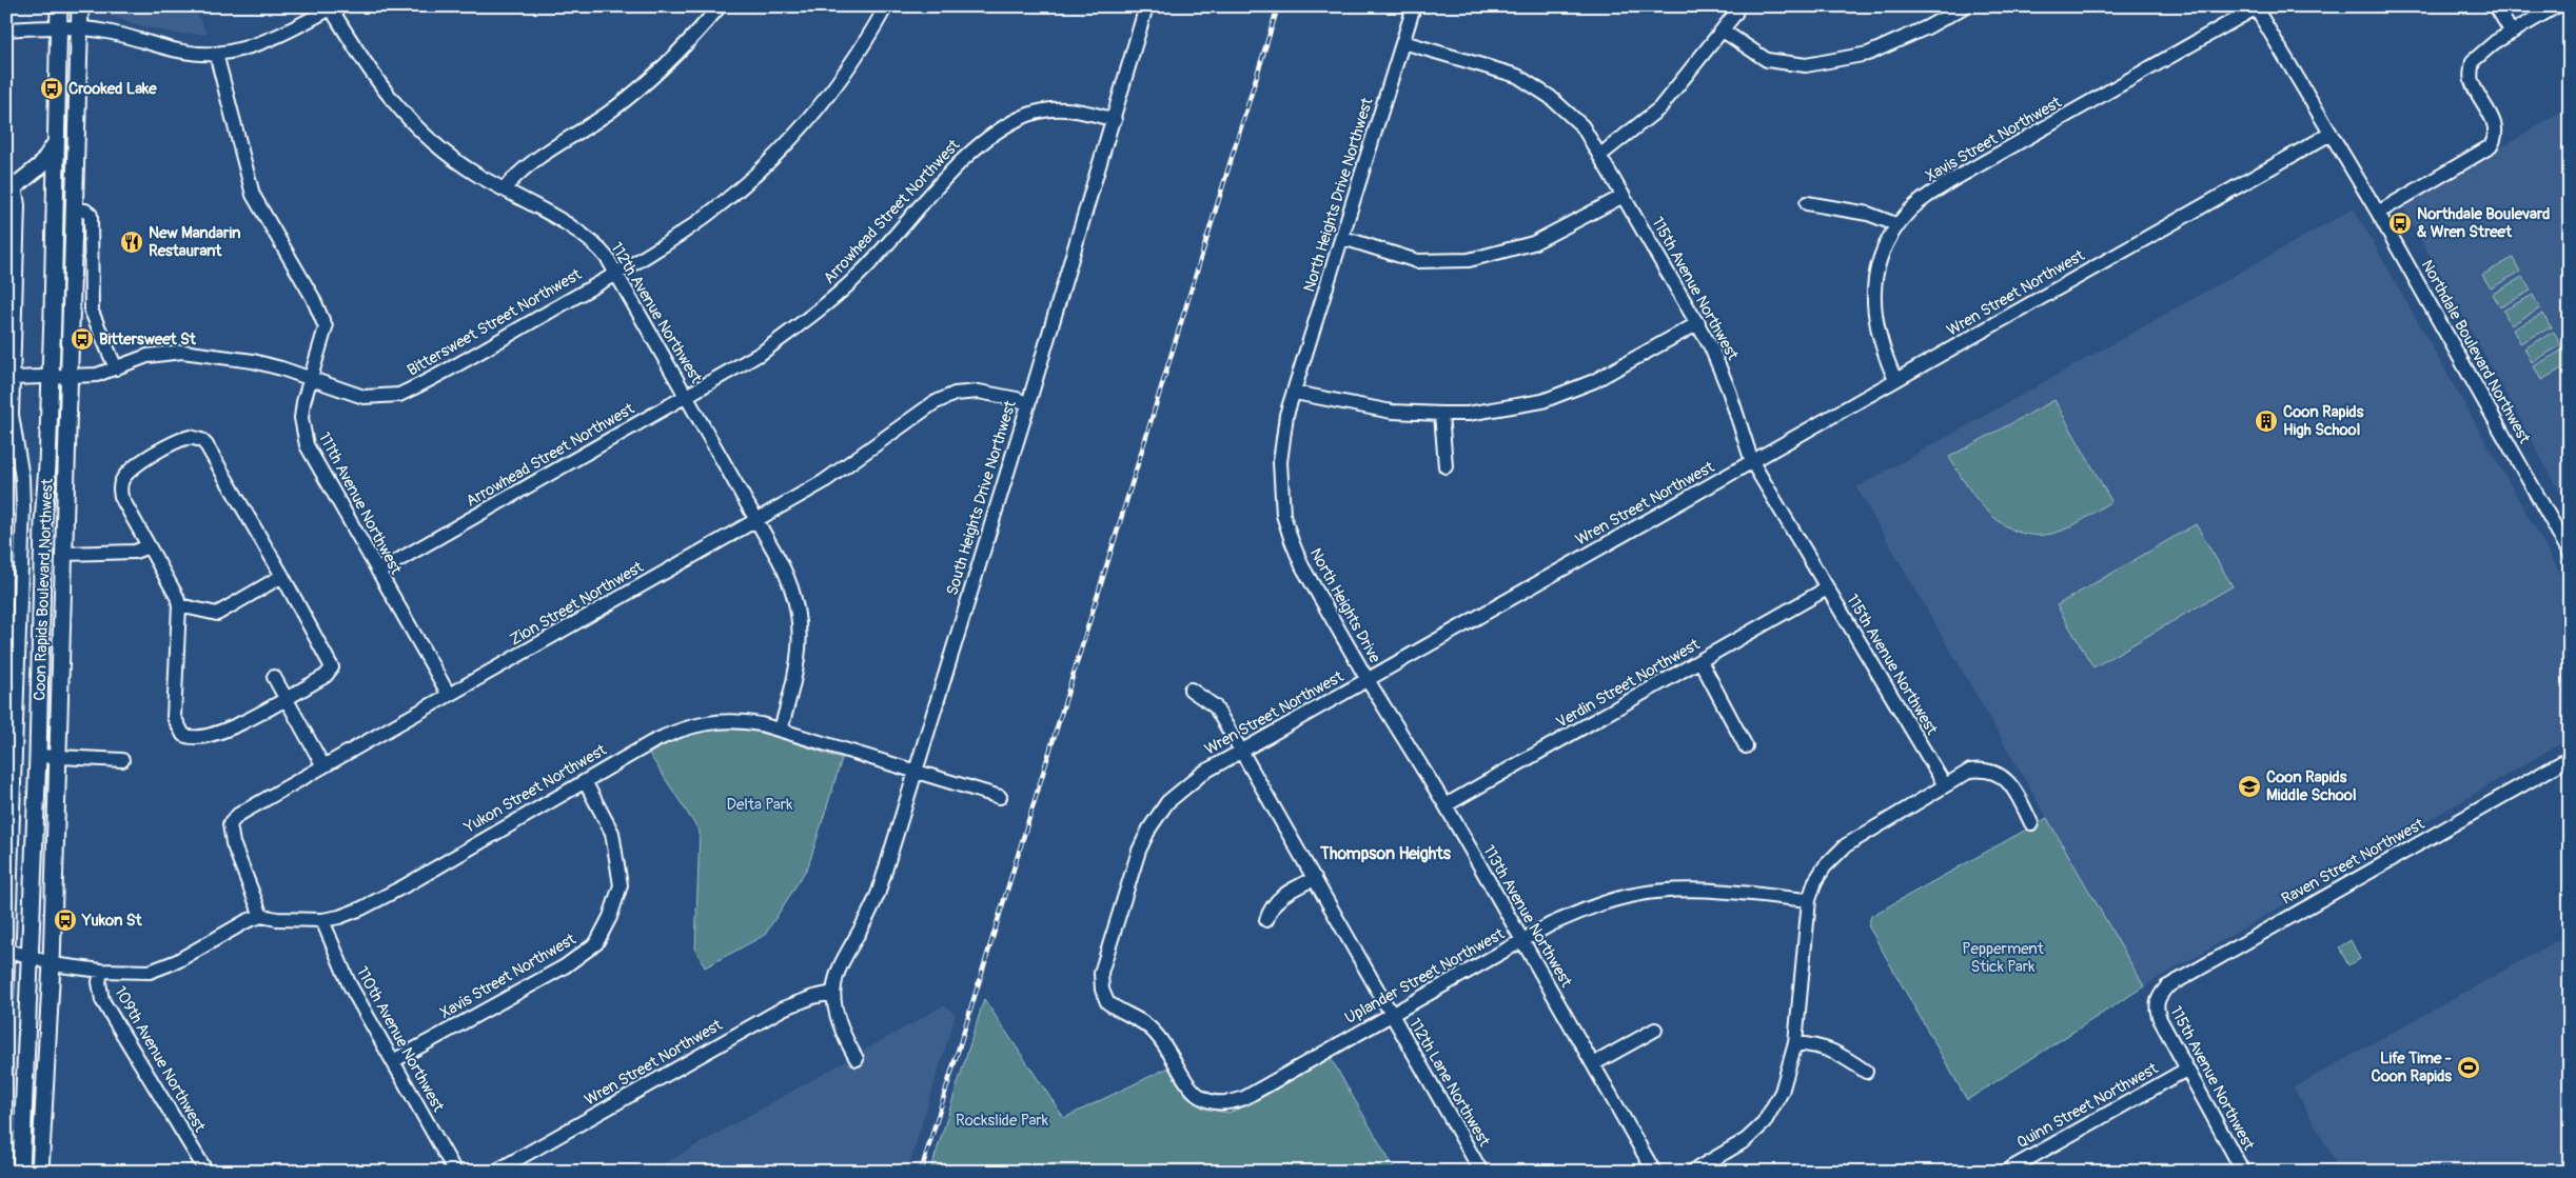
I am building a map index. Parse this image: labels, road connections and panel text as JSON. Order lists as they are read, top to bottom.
{
  "streets": {
    "main road": ["Coon Rapids Boulevard Northwest"],
    "street": [
      "Xavis Street Northwest",
      "North Heights Drive Northwest",
      "Arrowhead Street Northwest",
      "115th Avenue Northwest",
      "Wren Street Northwest",
      "112th Avenue Northwest",
      "Bittersweet Street Northwest",
      "Northdale Boulevard Northwest",
      "South Heights Drive Northwest",
      "111th Avenue Northwest",
      "Zion Street Northwest",
      "North Heights Drive",
      "Verdin Street Northwest",
      "Yukon Street Northwest",
      "Raven Street Northwest",
      "113th Avenue Northwest",
      "Uplander Street Northwest",
      "110th Avenue Northwest",
      "109th Avenue Northwest",
      "112th Lane Northwest",
      "Quinn Street Northwest"
    ]
  },
  "crossings": [
    ["Xavis Street Northwest", "Wren Street Northwest"],
    ["Xavis Street Northwest", "Northdale Boulevard Northwest"],
    ["Xavis Street Northwest", "Yukon Street Northwest"],
    ["Xavis Street Northwest", "110th Avenue Northwest"],
    ["North Heights Drive Northwest", "115th Avenue Northwest"],
    ["North Heights Drive Northwest", "North Heights Drive"],
    ["Arrowhead Street Northwest", "112th Avenue Northwest"],
    ["Arrowhead Street Northwest", "South Heights Drive Northwest"],
    ["Arrowhead Street Northwest", "111th Avenue Northwest"],
    ["115th Avenue Northwest", "Wren Street Northwest"],
    ["115th Avenue Northwest", "Verdin Street Northwest"],
    ["115th Avenue Northwest", "Raven Street Northwest"],
    ["115th Avenue Northwest", "Quinn Street Northwest"],
    ["Wren Street Northwest", "Northdale Boulevard Northwest"],
    ["Wren Street Northwest", "South Heights Drive Northwest"],
    ["Wren Street Northwest", "North Heights Drive"],
    ["Wren Street Northwest", "113th Avenue Northwest"],
    ["Wren Street Northwest", "Uplander Street Northwest"],
    ["Wren Street Northwest", "112th Lane Northwest"],
    ["112th Avenue Northwest", "Bittersweet Street Northwest"],
    ["112th Avenue Northwest", "Zion Street Northwest"],
    ["112th Avenue Northwest", "Yukon Street Northwest"],
    ["Bittersweet Street Northwest", "111th Avenue Northwest"],
    ["Bittersweet Street Northwest", "Coon Rapids Boulevard Northwest"],
    ["South Heights Drive Northwest", "Zion Street Northwest"],
    ["South Heights Drive Northwest", "Yukon Street Northwest"],
    ["111th Avenue Northwest", "Zion Street Northwest"],
    ["Coon Rapids Boulevard Northwest", "109th Avenue Northwest"],
    ["Zion Street Northwest", "Yukon Street Northwest"],
    ["North Heights Drive", "113th Avenue Northwest"],
    ["Verdin Street Northwest", "113th Avenue Northwest"],
    ["Yukon Street Northwest", "110th Avenue Northwest"],
    ["113th Avenue Northwest", "Uplander Street Northwest"],
    ["Uplander Street Northwest", "112th Lane Northwest"]
  ],
  "districts": ["Thompson Heights"],
  "parks": ["Delta Park", "Pepperment Stick Park", "Rockslide Park"],
  "places": {
    "bus stop": [
      "Crooked Lake",
      "Northdale Boulevard & Wren Street",
      "Bittersweet St",
      "Yukon St"
    ],
    "restaurant": ["New Mandarin Restaurant"],
    "building": ["Coon Rapids High School"],
    "school or university": ["Coon Rapids Middle School"],
    "sports": ["Life Time - Coon Rapids"]
  }
}
